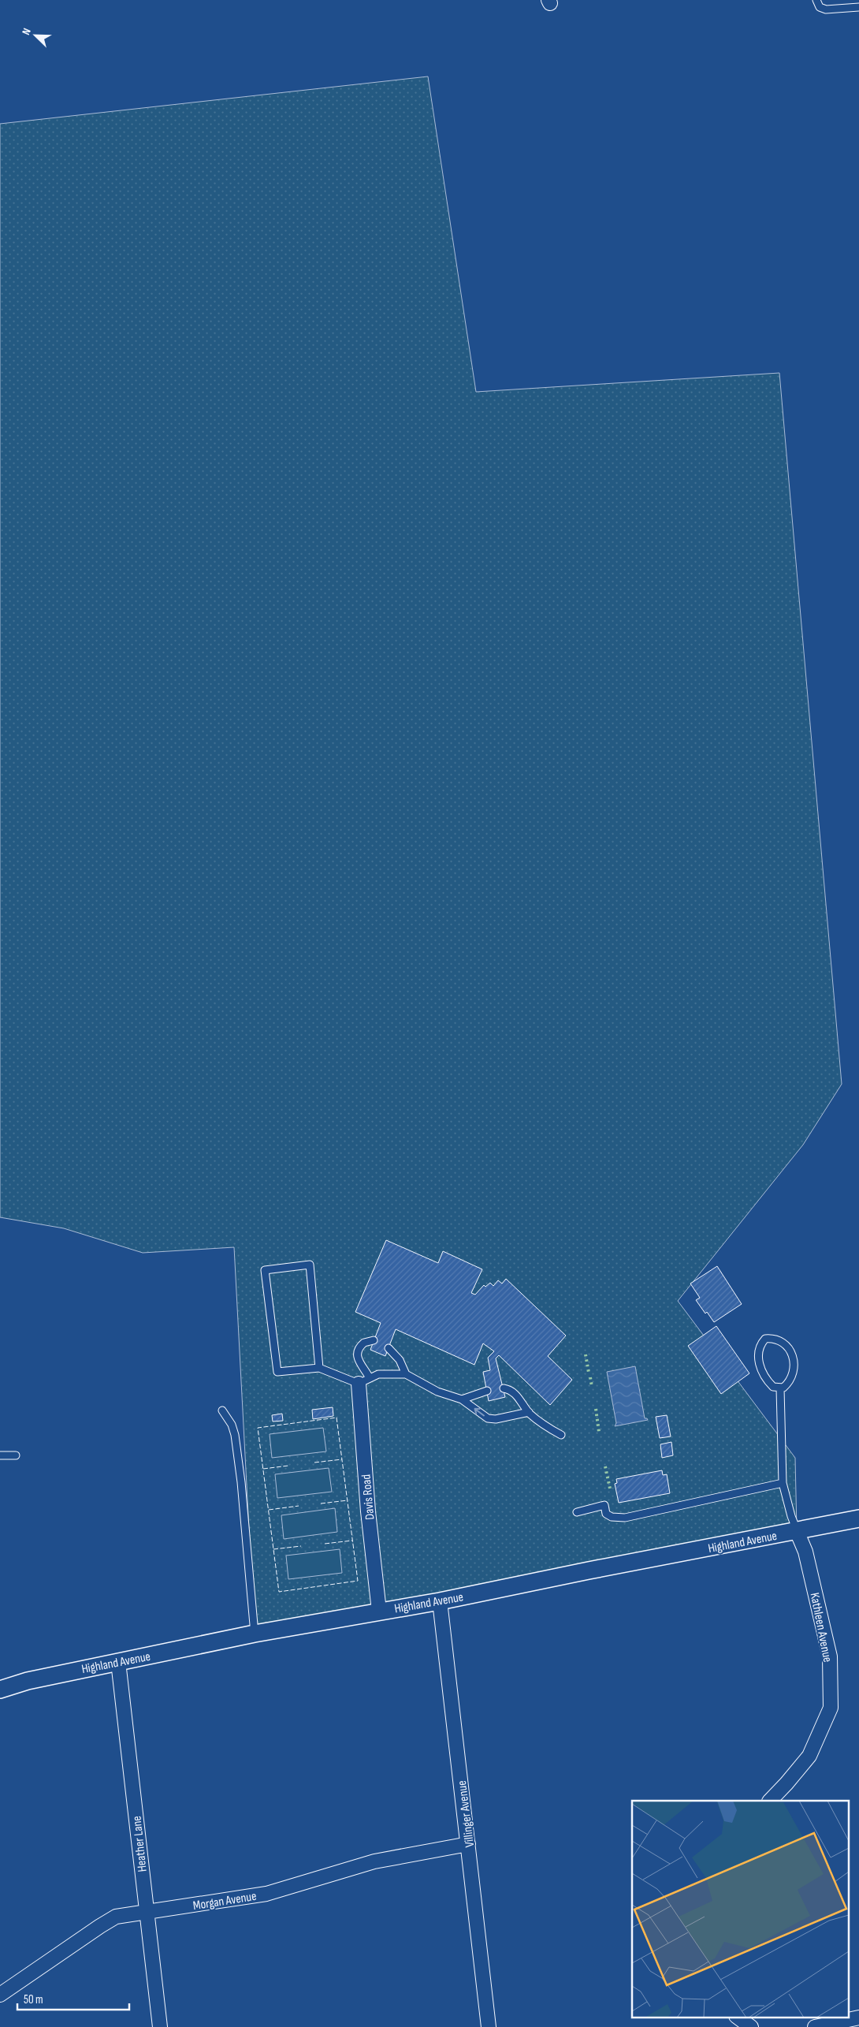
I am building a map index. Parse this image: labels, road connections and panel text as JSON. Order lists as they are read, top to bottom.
{
  "streets": {
    "street": [
      "Davis Road",
      "Highland Avenue",
      "Kathleen Avenue",
      "Villinger Avenue",
      "Heather Lane",
      "Morgan Avenue"
    ]
  },
  "crossings": [
    ["Davis Road", "Highland Avenue"],
    ["Highland Avenue", "Kathleen Avenue"],
    ["Highland Avenue", "Villinger Avenue"],
    ["Highland Avenue", "Heather Lane"],
    ["Villinger Avenue", "Morgan Avenue"],
    ["Heather Lane", "Morgan Avenue"]
  ],
  "scale_bar": "50 m",
  "north": "top left"
}
